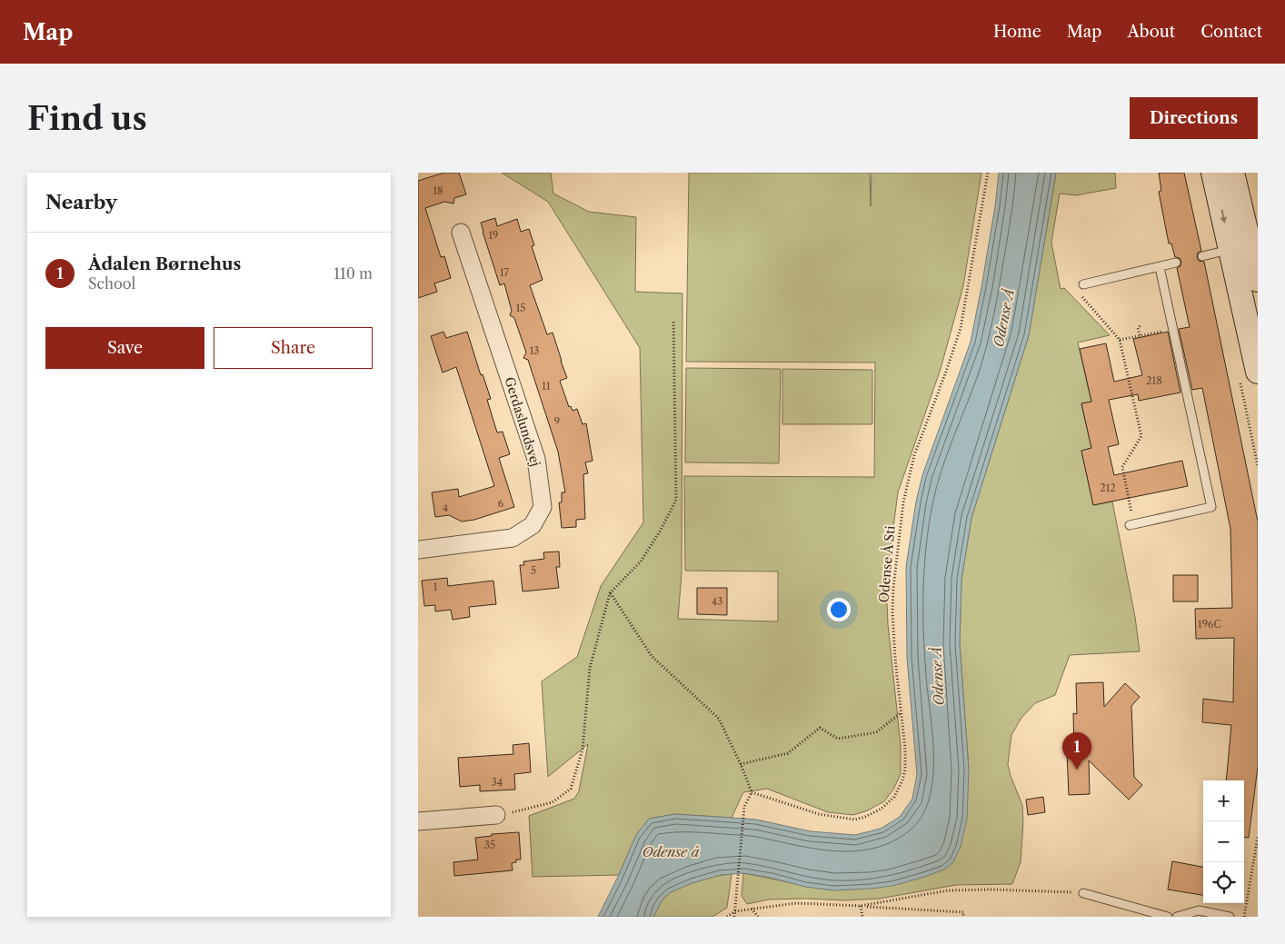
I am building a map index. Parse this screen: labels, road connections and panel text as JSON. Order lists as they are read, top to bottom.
{
  "streets": {
    "street": ["Gerdaslundsvej"],
    "path": ["Odense Å Sti"]
  },
  "water": ["Odense Å", "Odense å"],
  "house_numbers": [
    "18",
    "19",
    "17",
    "15",
    "13",
    "218",
    "11",
    "9",
    "212",
    "6",
    "4",
    "5",
    "1",
    "43",
    "196C",
    "34",
    "35"
  ],
  "page": {
    "header": "Map",
    "nav": [
      "Home",
      "Map",
      "About",
      "Contact"
    ],
    "buttons": [
      "Directions",
      ["Save", "Share"]
    ],
    "title": "Find us",
    "heading": "Nearby",
    "list": [
      {
        "mark": "1",
        "name": "Ådalen Børnehus",
        "note": "School",
        "value": "110 m"
      }
    ],
    "pins": "1",
    "map_buttons": ["+", "−"]
  }
}
